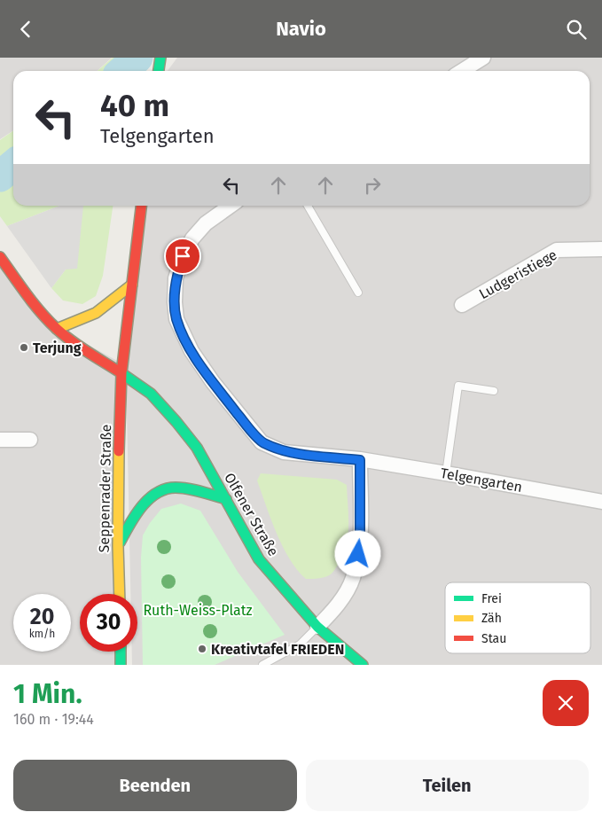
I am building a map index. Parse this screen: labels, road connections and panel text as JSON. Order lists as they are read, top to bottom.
{
  "streets": {
    "main road": ["Seppenrader Straße", "Olfener Straße"],
    "street": ["Ludgeristiege", "Telgengarten"]
  },
  "crossings": [
    ["Seppenrader Straße", "Olfener Straße"]
  ],
  "parks": ["Ruth-Weiss-Platz"],
  "places": ["Terjung", "Kreativtafel FRIEDEN"],
  "legend": ["Frei", "Zäh", "Stau"],
  "page": {
    "header": "Navio",
    "turn": ["40 m", "Telgengarten"],
    "speed": "20 km/h",
    "limit": "30",
    "heading": ["1 Min.", "160 m · 19:44"],
    "buttons": ["Beenden", "Teilen"]
  }
}
